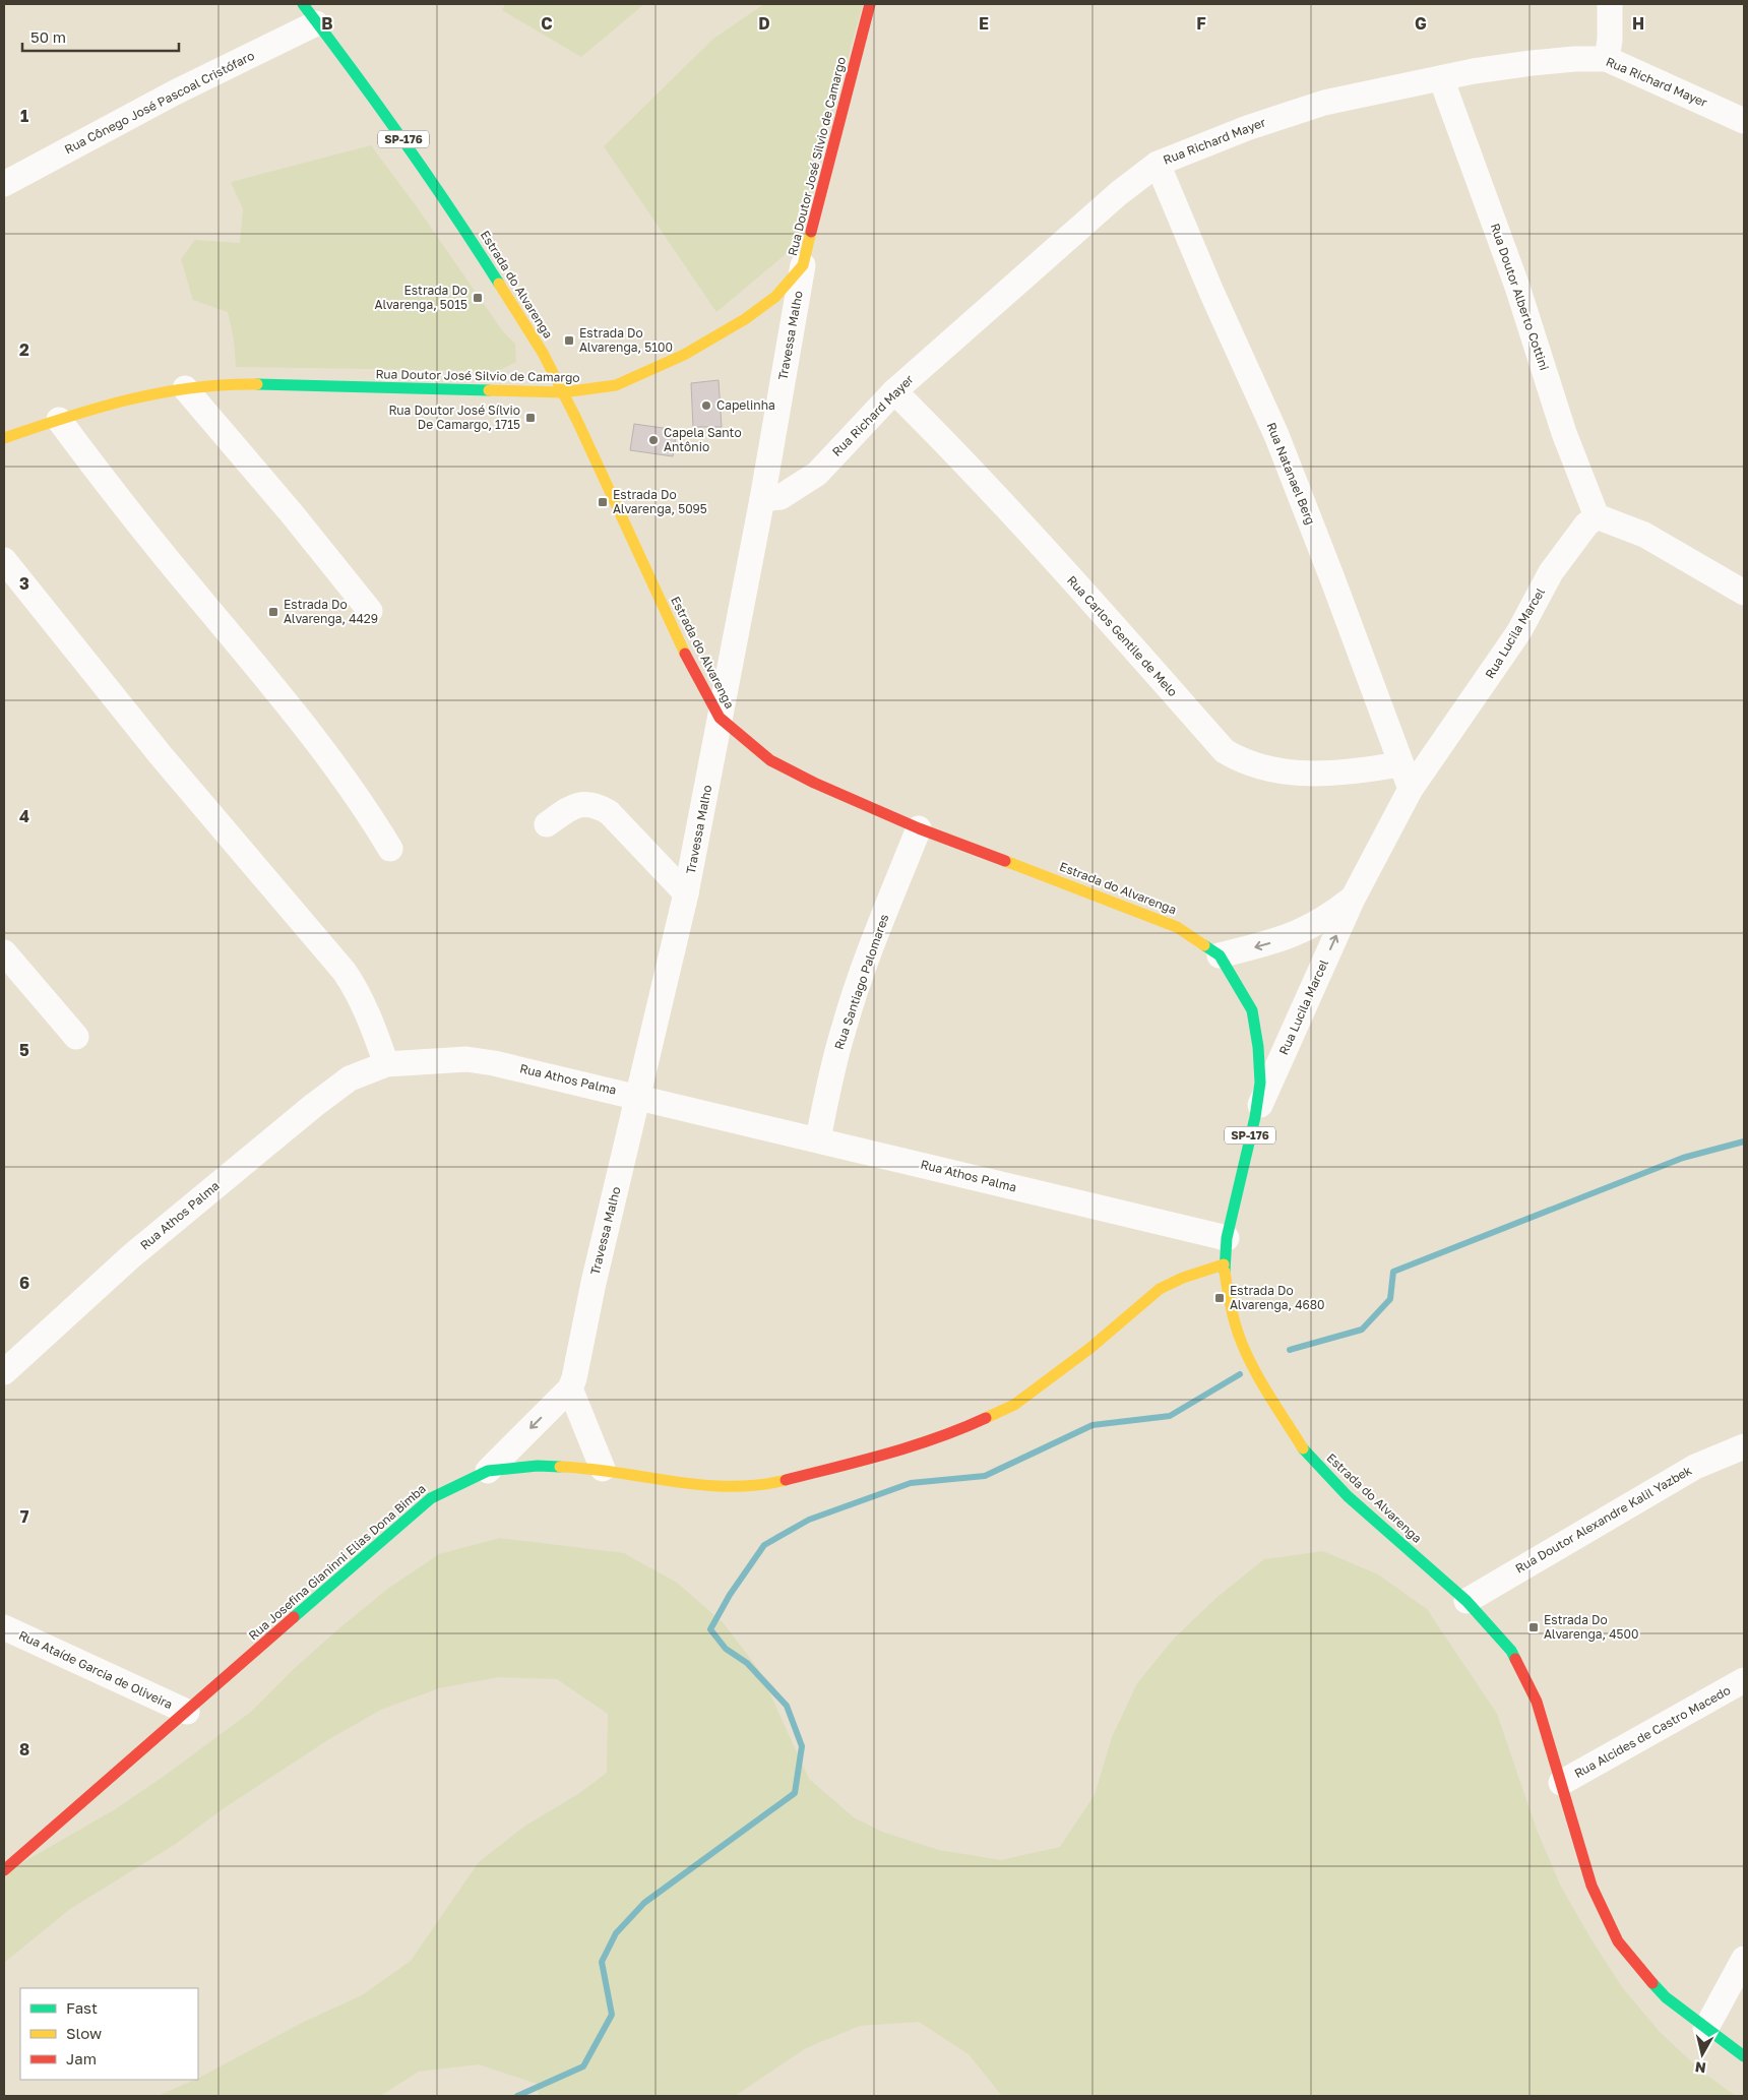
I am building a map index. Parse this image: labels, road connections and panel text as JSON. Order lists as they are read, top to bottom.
{
  "streets": {
    "main road": [
      "SP-176",
      "Rua Doutor José Silvio de Camargo",
      "Estrada do Alvarenga",
      "Rua Josefina Gianinni Elias Dona Bimba"
    ],
    "street": [
      "Rua Richard Mayer",
      "Rua Cônego José Pascoal Cristófaro",
      "Rua Doutor Alberto Cottini",
      "Travessa Malho",
      "Rua Natanael Berg",
      "Rua Lucila Marcel",
      "Rua Carlos Gentile de Melo",
      "Rua Santiago Palomares",
      "Rua Athos Palma",
      "Rua Doutor Alexandre Kalil Yazbek",
      "Rua Ataíde Garcia de Oliveira",
      "Rua Alcides de Castro Macedo"
    ]
  },
  "crossings": [
    ["Rua Richard Mayer", "Rua Doutor Alberto Cottini"],
    ["Rua Richard Mayer", "Travessa Malho"],
    ["Rua Richard Mayer", "Rua Natanael Berg"],
    ["Rua Richard Mayer", "Rua Carlos Gentile de Melo"],
    ["Rua Cônego José Pascoal Cristófaro", "Estrada do Alvarenga"],
    ["Rua Doutor José Silvio de Camargo", "Estrada do Alvarenga"],
    ["Rua Doutor José Silvio de Camargo", "Travessa Malho"],
    ["Estrada do Alvarenga", "Travessa Malho"],
    ["Estrada do Alvarenga", "Rua Lucila Marcel"],
    ["Estrada do Alvarenga", "Rua Santiago Palomares"],
    ["Estrada do Alvarenga", "Rua Athos Palma"],
    ["Estrada do Alvarenga", "Rua Doutor Alexandre Kalil Yazbek"],
    ["Estrada do Alvarenga", "Rua Josefina Gianinni Elias Dona Bimba"],
    ["Estrada do Alvarenga", "Rua Alcides de Castro Macedo"],
    ["Rua Doutor Alberto Cottini", "Rua Lucila Marcel"],
    ["Travessa Malho", "Rua Athos Palma"],
    ["Rua Natanael Berg", "Rua Lucila Marcel"],
    ["Rua Natanael Berg", "Rua Carlos Gentile de Melo"],
    ["Rua Santiago Palomares", "Rua Athos Palma"],
    ["Rua Josefina Gianinni Elias Dona Bimba", "Rua Ataíde Garcia de Oliveira"]
  ],
  "places": {
    "transit": [
      "Estrada Do Alvarenga, 5015",
      "Estrada Do Alvarenga, 5100",
      "Rua Doutor José Sílvio De Camargo, 1715",
      "Estrada Do Alvarenga, 5095",
      "Estrada Do Alvarenga, 4429",
      "Estrada Do Alvarenga, 4680",
      "Estrada Do Alvarenga, 4500"
    ],
    "other": ["Capelinha", "Capela Santo Antônio"]
  },
  "legend": ["Fast", "Slow", "Jam"],
  "scale_bar": "50 m",
  "north": "bottom",
  "grid": {
    "columns": [
      "B",
      "C",
      "D",
      "E",
      "F",
      "G",
      "H"
    ],
    "rows": [
      "1",
      "2",
      "3",
      "4",
      "5",
      "6",
      "7",
      "8"
    ]
  }
}
